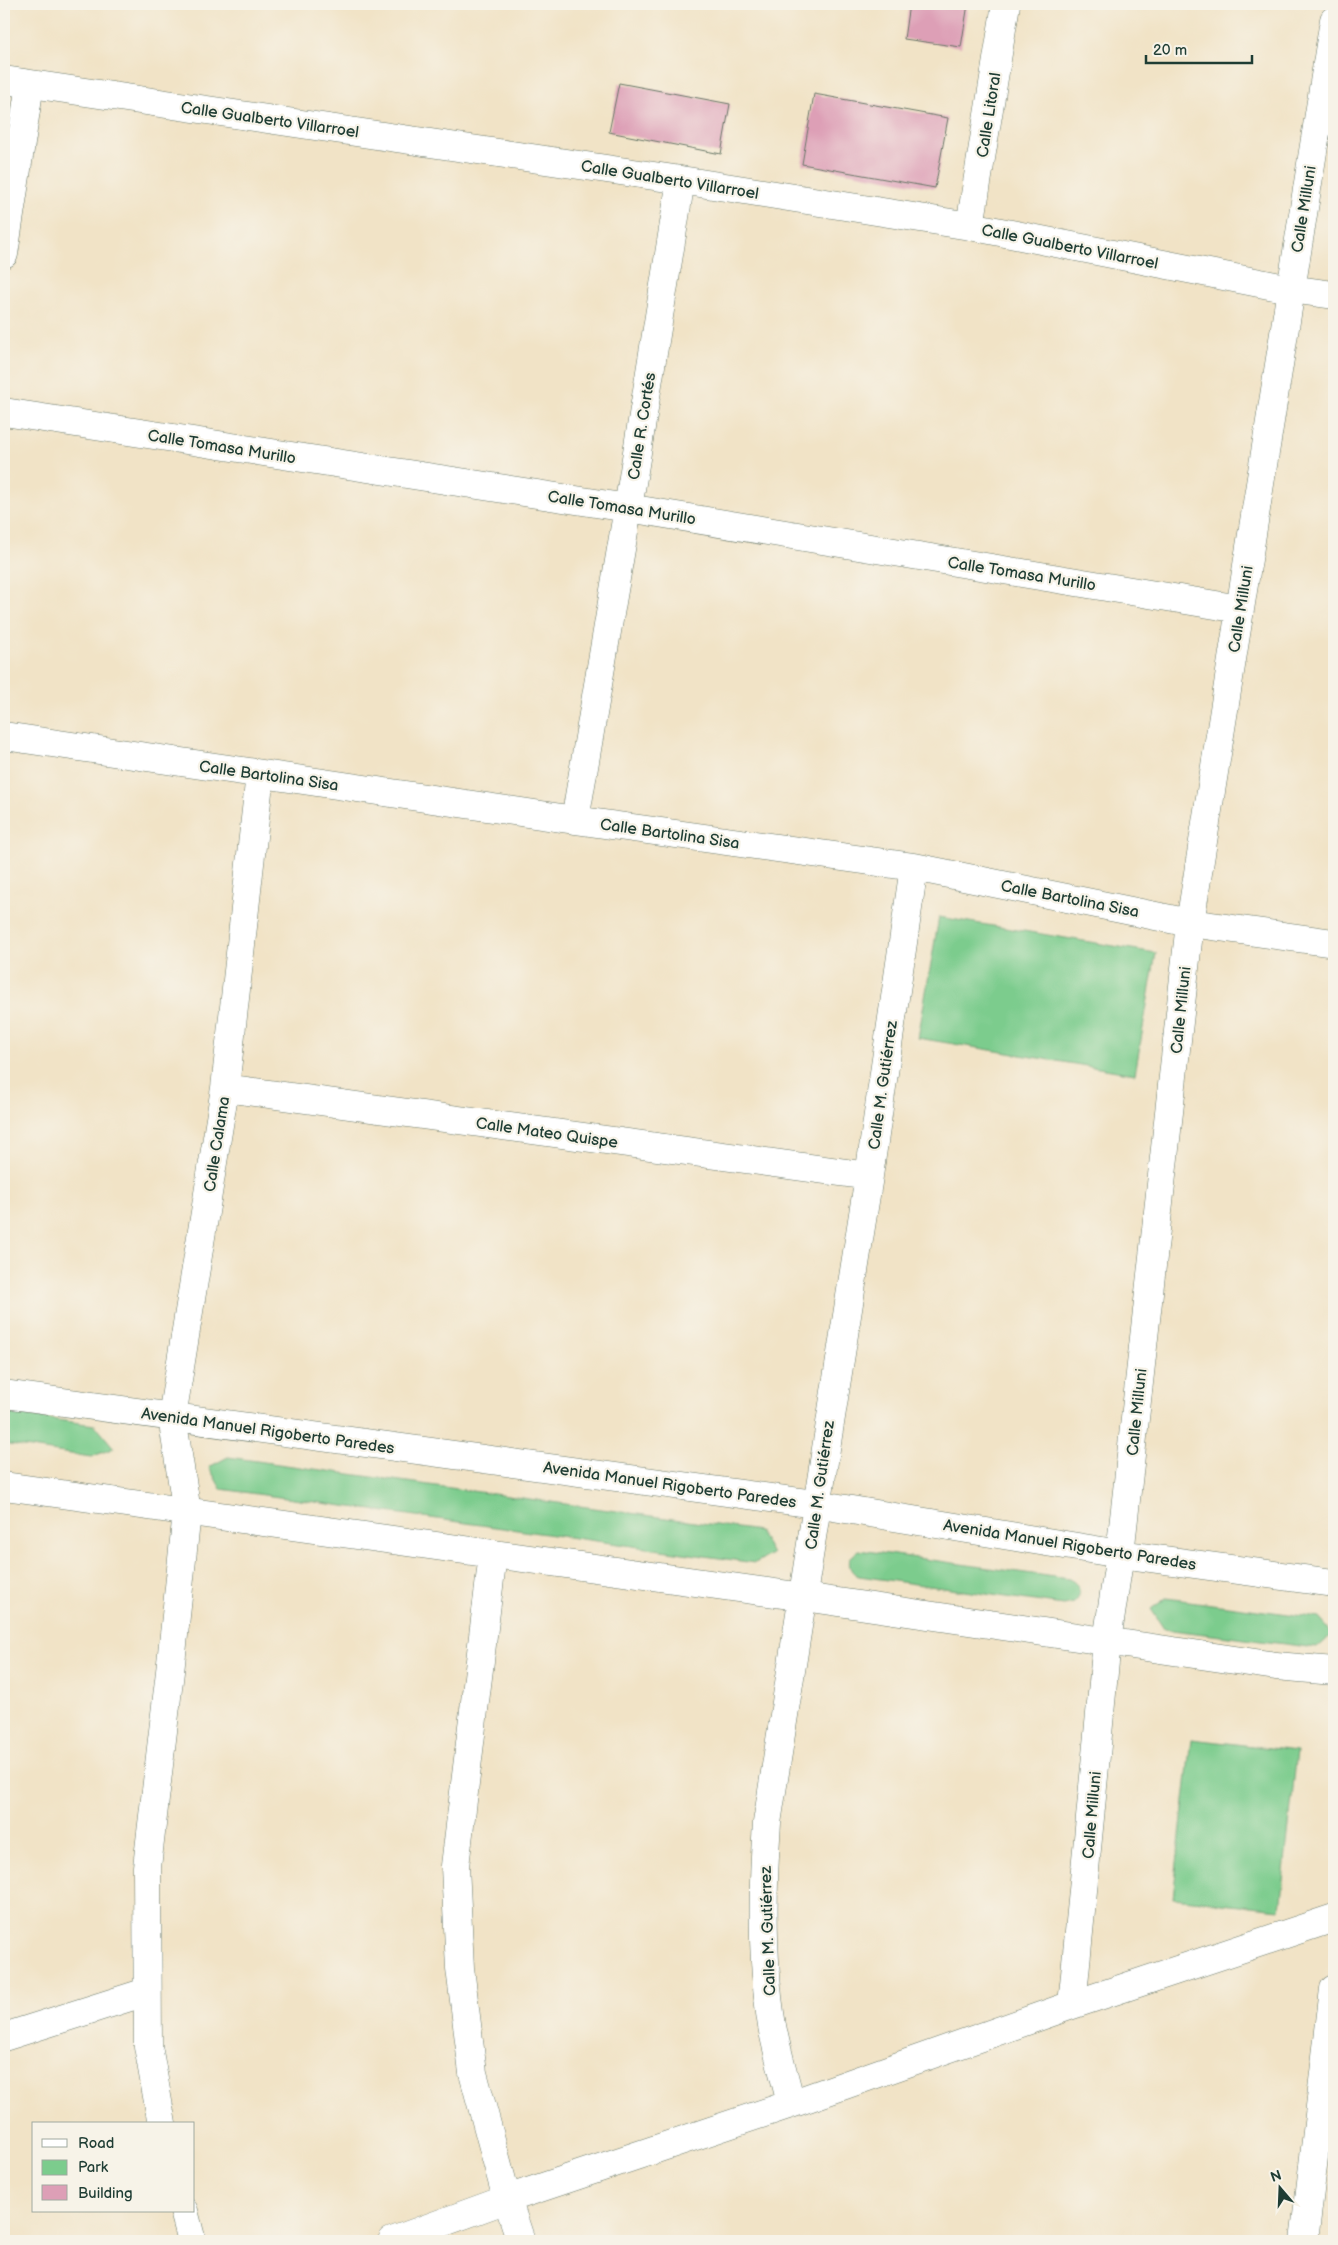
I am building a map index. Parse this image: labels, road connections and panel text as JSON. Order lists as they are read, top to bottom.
{
  "streets": {
    "street": [
      "Calle Litoral",
      "Calle Gualberto Villarroel",
      "Calle Milluni",
      "Calle R. Cortés",
      "Calle Tomasa Murillo",
      "Calle Bartolina Sisa",
      "Calle M. Gutiérrez",
      "Calle Mateo Quispe",
      "Calle Calama",
      "Avenida Manuel Rigoberto Paredes"
    ]
  },
  "crossings": [
    ["Calle Litoral", "Calle Gualberto Villarroel"],
    ["Calle Gualberto Villarroel", "Calle Milluni"],
    ["Calle Gualberto Villarroel", "Calle R. Cortés"],
    ["Calle Milluni", "Calle Tomasa Murillo"],
    ["Calle Milluni", "Calle Bartolina Sisa"],
    ["Calle Milluni", "Avenida Manuel Rigoberto Paredes"],
    ["Calle R. Cortés", "Calle Tomasa Murillo"],
    ["Calle R. Cortés", "Calle Bartolina Sisa"],
    ["Calle Bartolina Sisa", "Calle M. Gutiérrez"],
    ["Calle Bartolina Sisa", "Calle Calama"],
    ["Calle M. Gutiérrez", "Calle Mateo Quispe"],
    ["Calle M. Gutiérrez", "Avenida Manuel Rigoberto Paredes"],
    ["Calle Mateo Quispe", "Calle Calama"],
    ["Calle Calama", "Avenida Manuel Rigoberto Paredes"]
  ],
  "legend": ["Road", "Park", "Building"],
  "scale_bar": "20 m",
  "north": "top"
}
